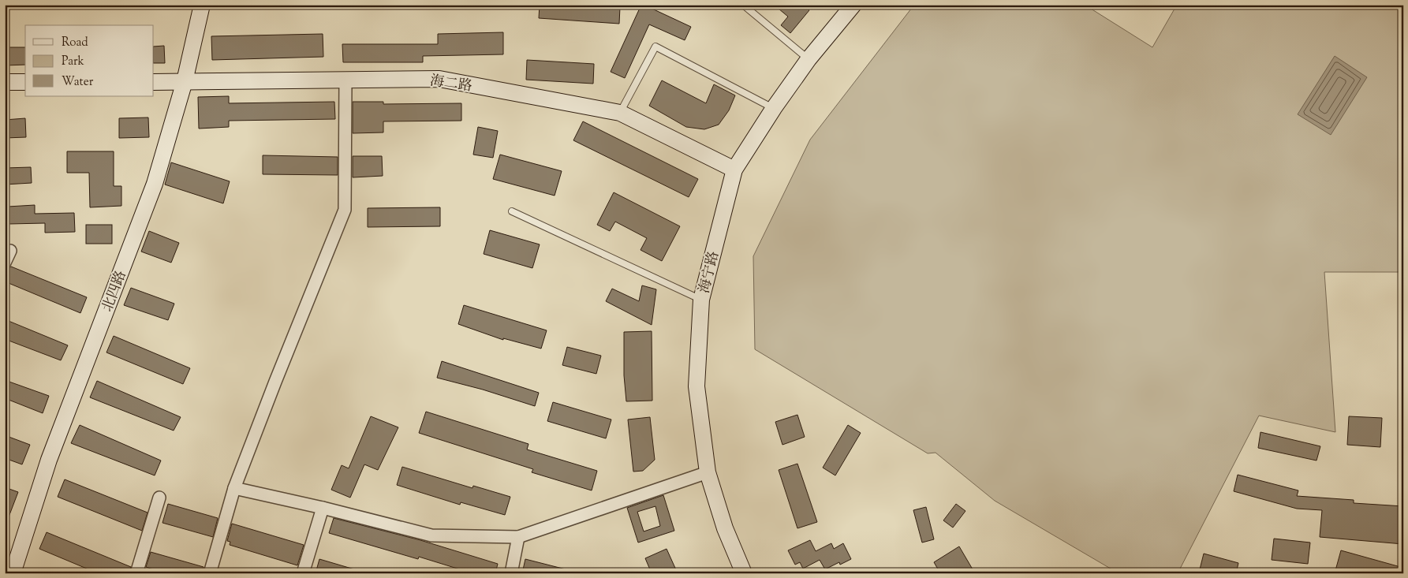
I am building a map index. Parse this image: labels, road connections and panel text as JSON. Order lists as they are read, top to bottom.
{
  "streets": {
    "street": ["海二路", "海宁路", "北四路"]
  },
  "crossings": [
    ["海二路", "海宁路"],
    ["海二路", "北四路"]
  ],
  "legend": ["Road", "Park", "Water"]
}
